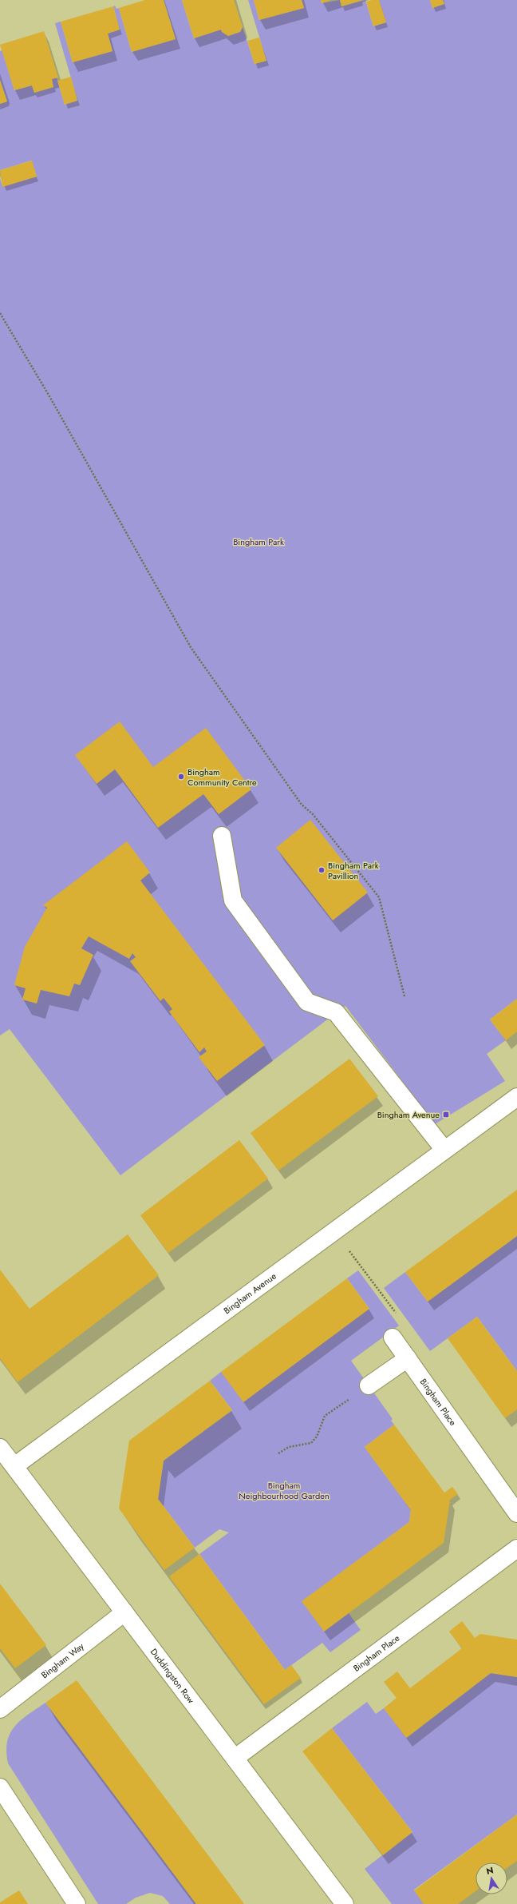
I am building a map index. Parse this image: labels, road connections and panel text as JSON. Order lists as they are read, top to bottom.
{
  "streets": {
    "street": [
      "Bingham Avenue",
      "Bingham Place",
      "Bingham Way",
      "Duddingston Row"
    ]
  },
  "crossings": [
    ["Bingham Avenue", "Duddingston Row"],
    ["Bingham Place", "Duddingston Row"],
    ["Bingham Way", "Duddingston Row"]
  ],
  "parks": ["Bingham Park", "Bingham Neighbourhood Garden"],
  "places": {
    "other": ["Bingham Community Centre", "Bingham Park Pavillion"],
    "transit": ["Bingham Avenue"]
  },
  "north": "top"
}
